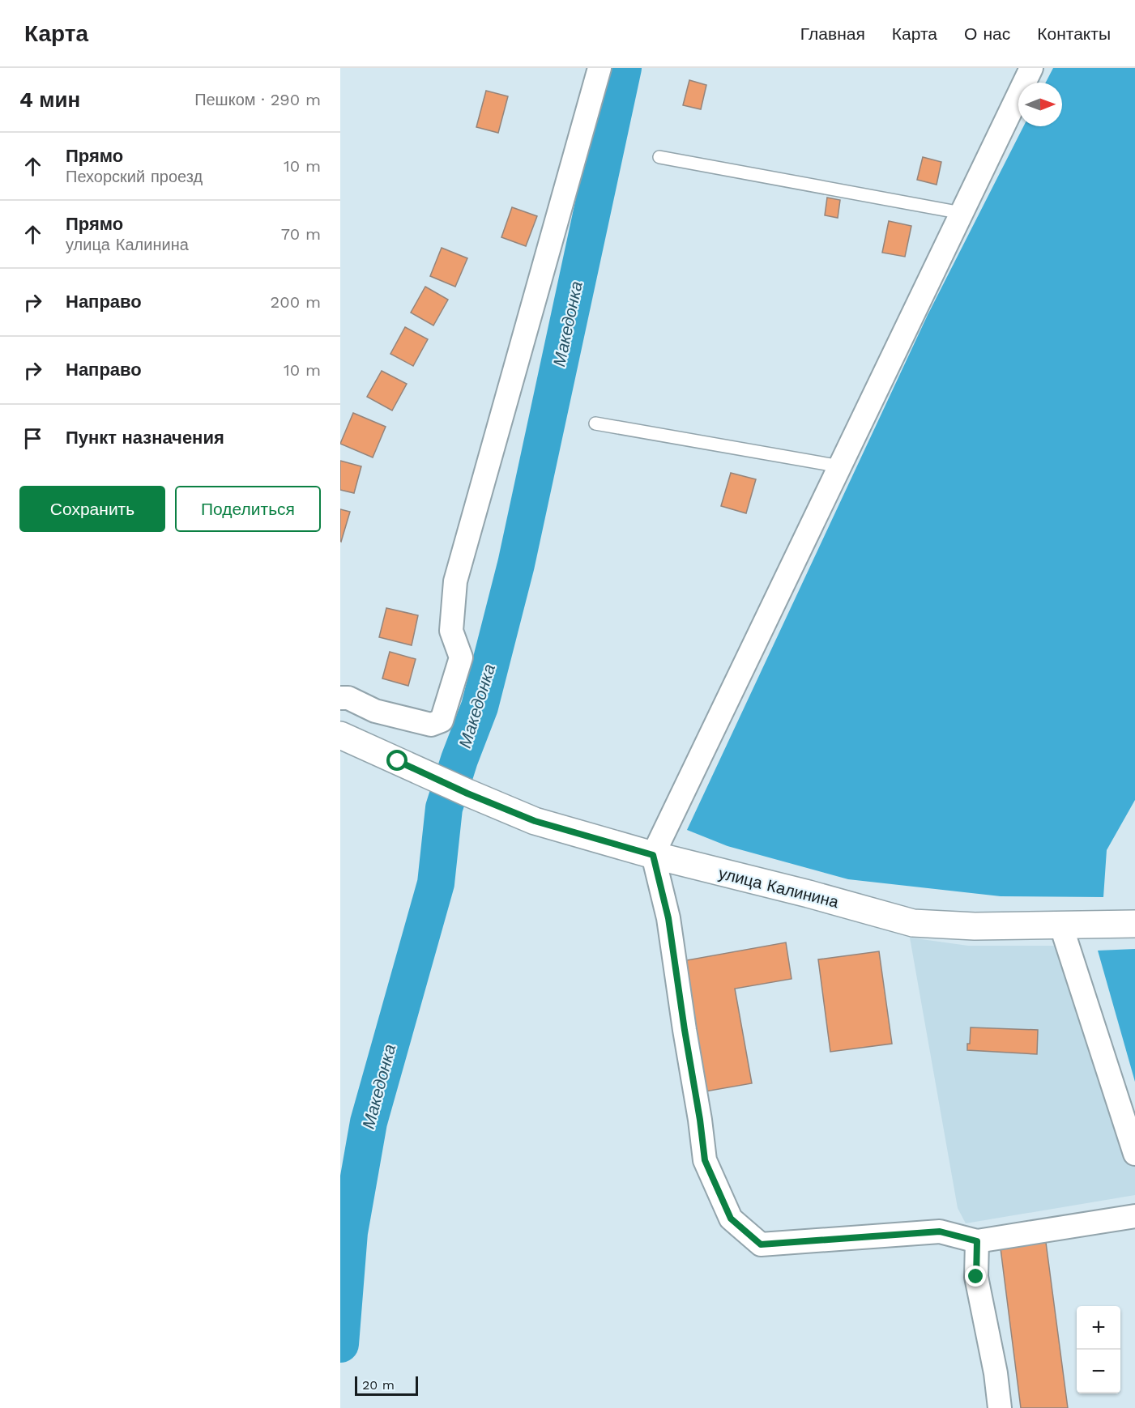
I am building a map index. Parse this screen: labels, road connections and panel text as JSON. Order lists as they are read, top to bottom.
{
  "streets": {
    "main road": ["улица Калинина"]
  },
  "water": ["Македонка"],
  "scale_bar": "20 m",
  "north": "right",
  "page": {
    "header": "Карта",
    "nav": [
      "Главная",
      "Карта",
      "О нас",
      "Контакты"
    ],
    "heading": ["4 мин", "Пешком · 290 m"],
    "list": [
      ["Прямо", "Пехорский проезд", "10 m"],
      ["Прямо", "улица Калинина", "70 m"],
      ["Направо", "200 m"],
      ["Направо", "10 m"],
      "Пункт назначения"
    ],
    "buttons": ["Сохранить", "Поделиться"],
    "map_buttons": ["+", "−"],
    "scale": "20 m"
  }
}
